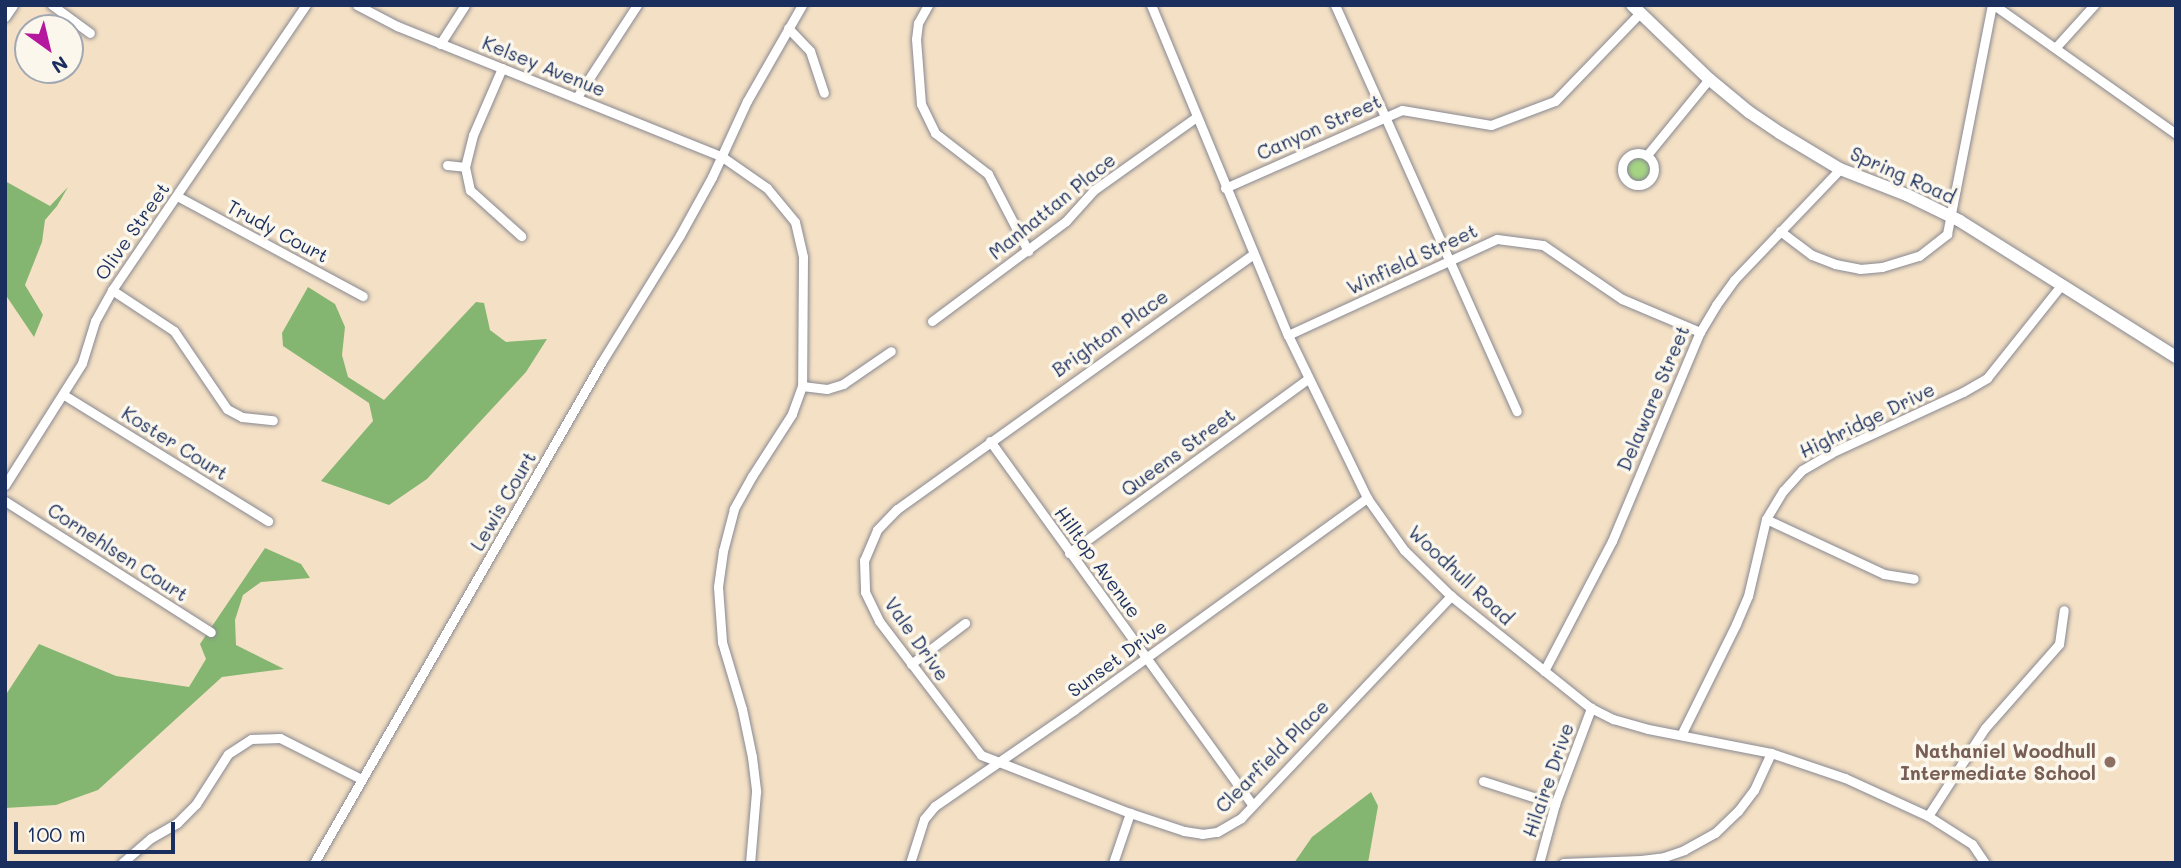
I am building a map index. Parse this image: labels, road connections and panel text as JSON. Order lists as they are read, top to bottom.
{
  "streets": {
    "main road": ["Spring Road"],
    "street": [
      "Kelsey Avenue",
      "Canyon Street",
      "Manhattan Place",
      "Olive Street",
      "Trudy Court",
      "Winfield Street",
      "Brighton Place",
      "Delaware Street",
      "Highridge Drive",
      "Koster Court",
      "Queens Street",
      "Lewis Court",
      "Cornehlsen Court",
      "Hilltop Avenue",
      "Woodhull Road",
      "Vale Drive",
      "Sunset Drive",
      "Clearfield Place",
      "Hilaire Drive"
    ]
  },
  "crossings": [
    ["Kelsey Avenue", "Lewis Court"],
    ["Canyon Street", "Spring Road"],
    ["Canyon Street", "Woodhull Road"],
    ["Spring Road", "Delaware Street"],
    ["Spring Road", "Highridge Drive"],
    ["Manhattan Place", "Woodhull Road"],
    ["Olive Street", "Trudy Court"],
    ["Olive Street", "Koster Court"],
    ["Winfield Street", "Delaware Street"],
    ["Winfield Street", "Woodhull Road"],
    ["Brighton Place", "Hilltop Avenue"],
    ["Brighton Place", "Woodhull Road"],
    ["Brighton Place", "Vale Drive"],
    ["Delaware Street", "Woodhull Road"],
    ["Highridge Drive", "Woodhull Road"],
    ["Queens Street", "Hilltop Avenue"],
    ["Queens Street", "Woodhull Road"],
    ["Hilltop Avenue", "Vale Drive"],
    ["Hilltop Avenue", "Sunset Drive"],
    ["Hilltop Avenue", "Clearfield Place"],
    ["Woodhull Road", "Sunset Drive"],
    ["Woodhull Road", "Clearfield Place"],
    ["Woodhull Road", "Hilaire Drive"],
    ["Vale Drive", "Sunset Drive"],
    ["Vale Drive", "Clearfield Place"],
    ["Sunset Drive", "Clearfield Place"]
  ],
  "places": ["Nathaniel Woodhull Intermediate School"],
  "scale_bar": "100 m",
  "north": "bottom right"
}
